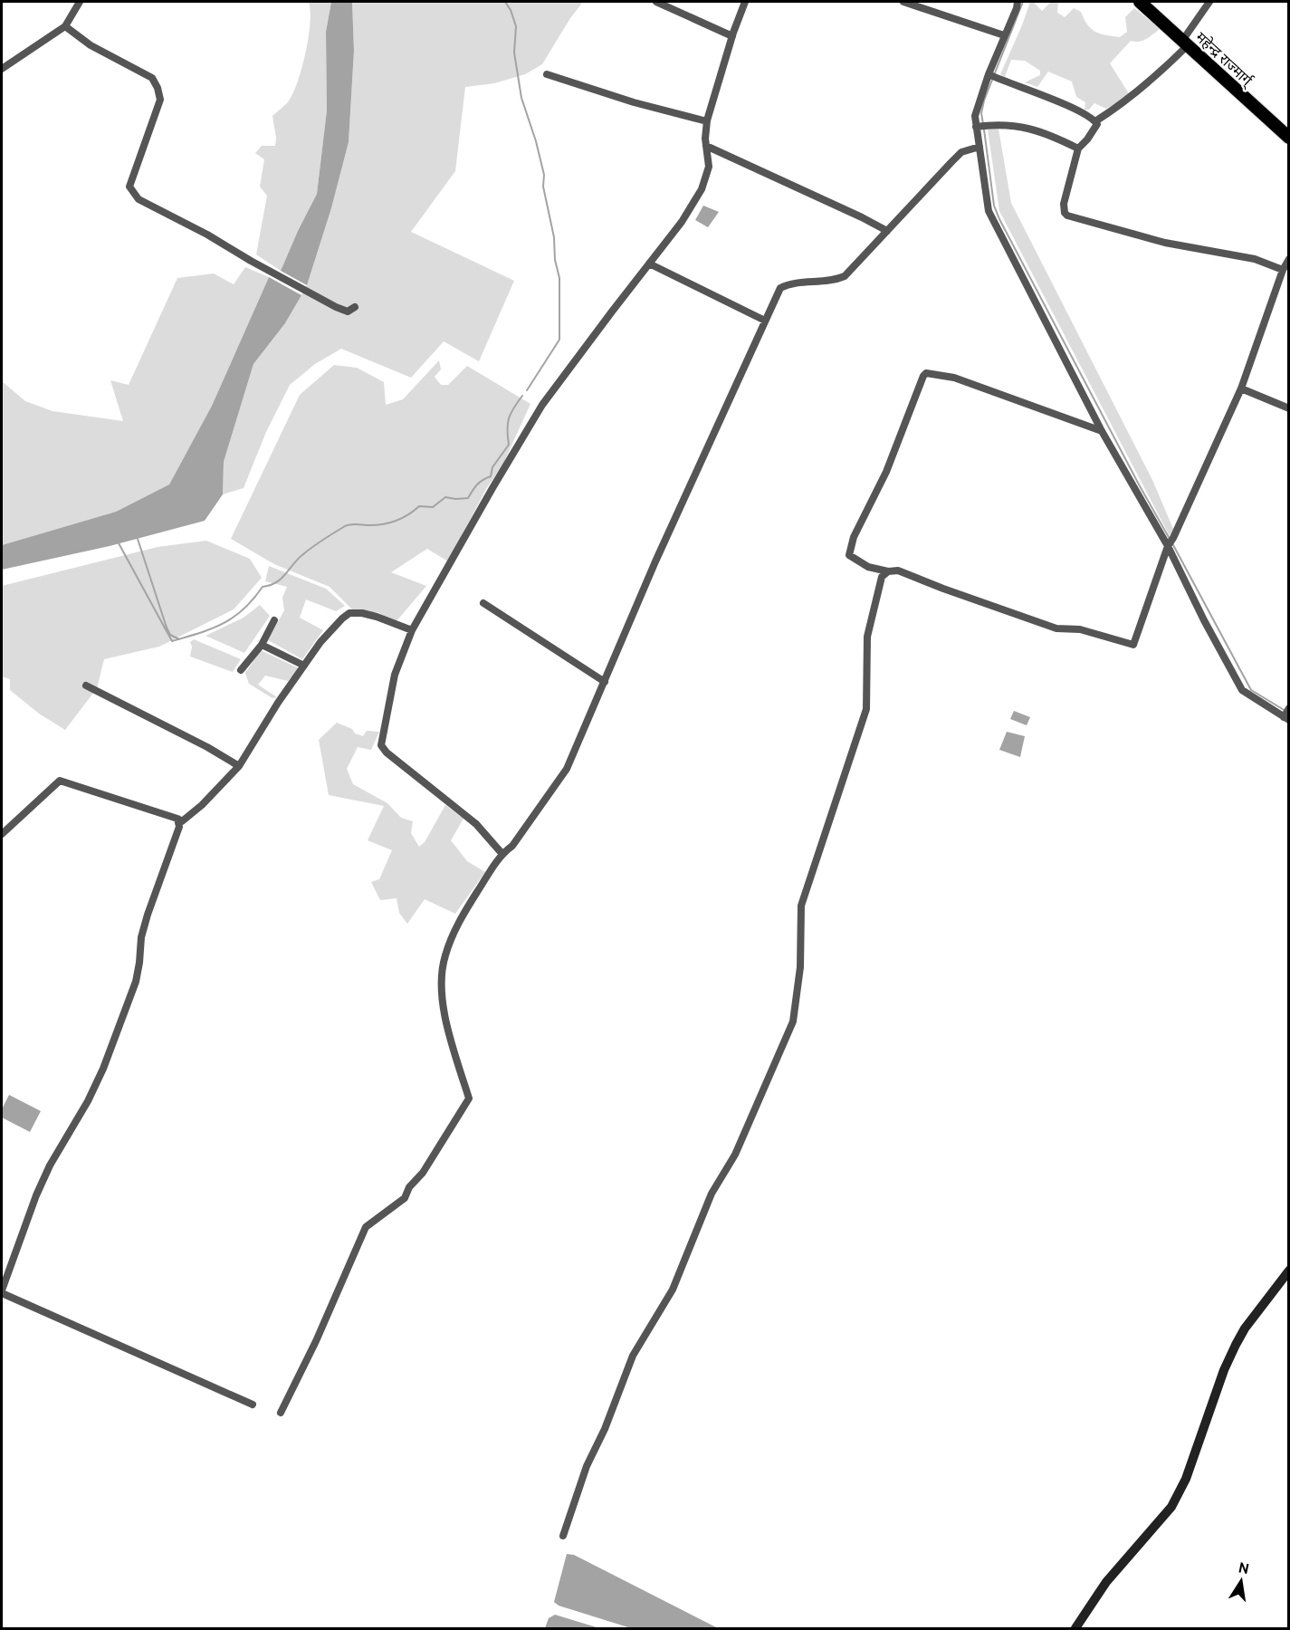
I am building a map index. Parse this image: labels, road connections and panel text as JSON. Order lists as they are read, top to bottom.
{
  "streets": {
    "highway": ["महेन्द्र राज्मार्ग्"]
  },
  "north": "top"
}
